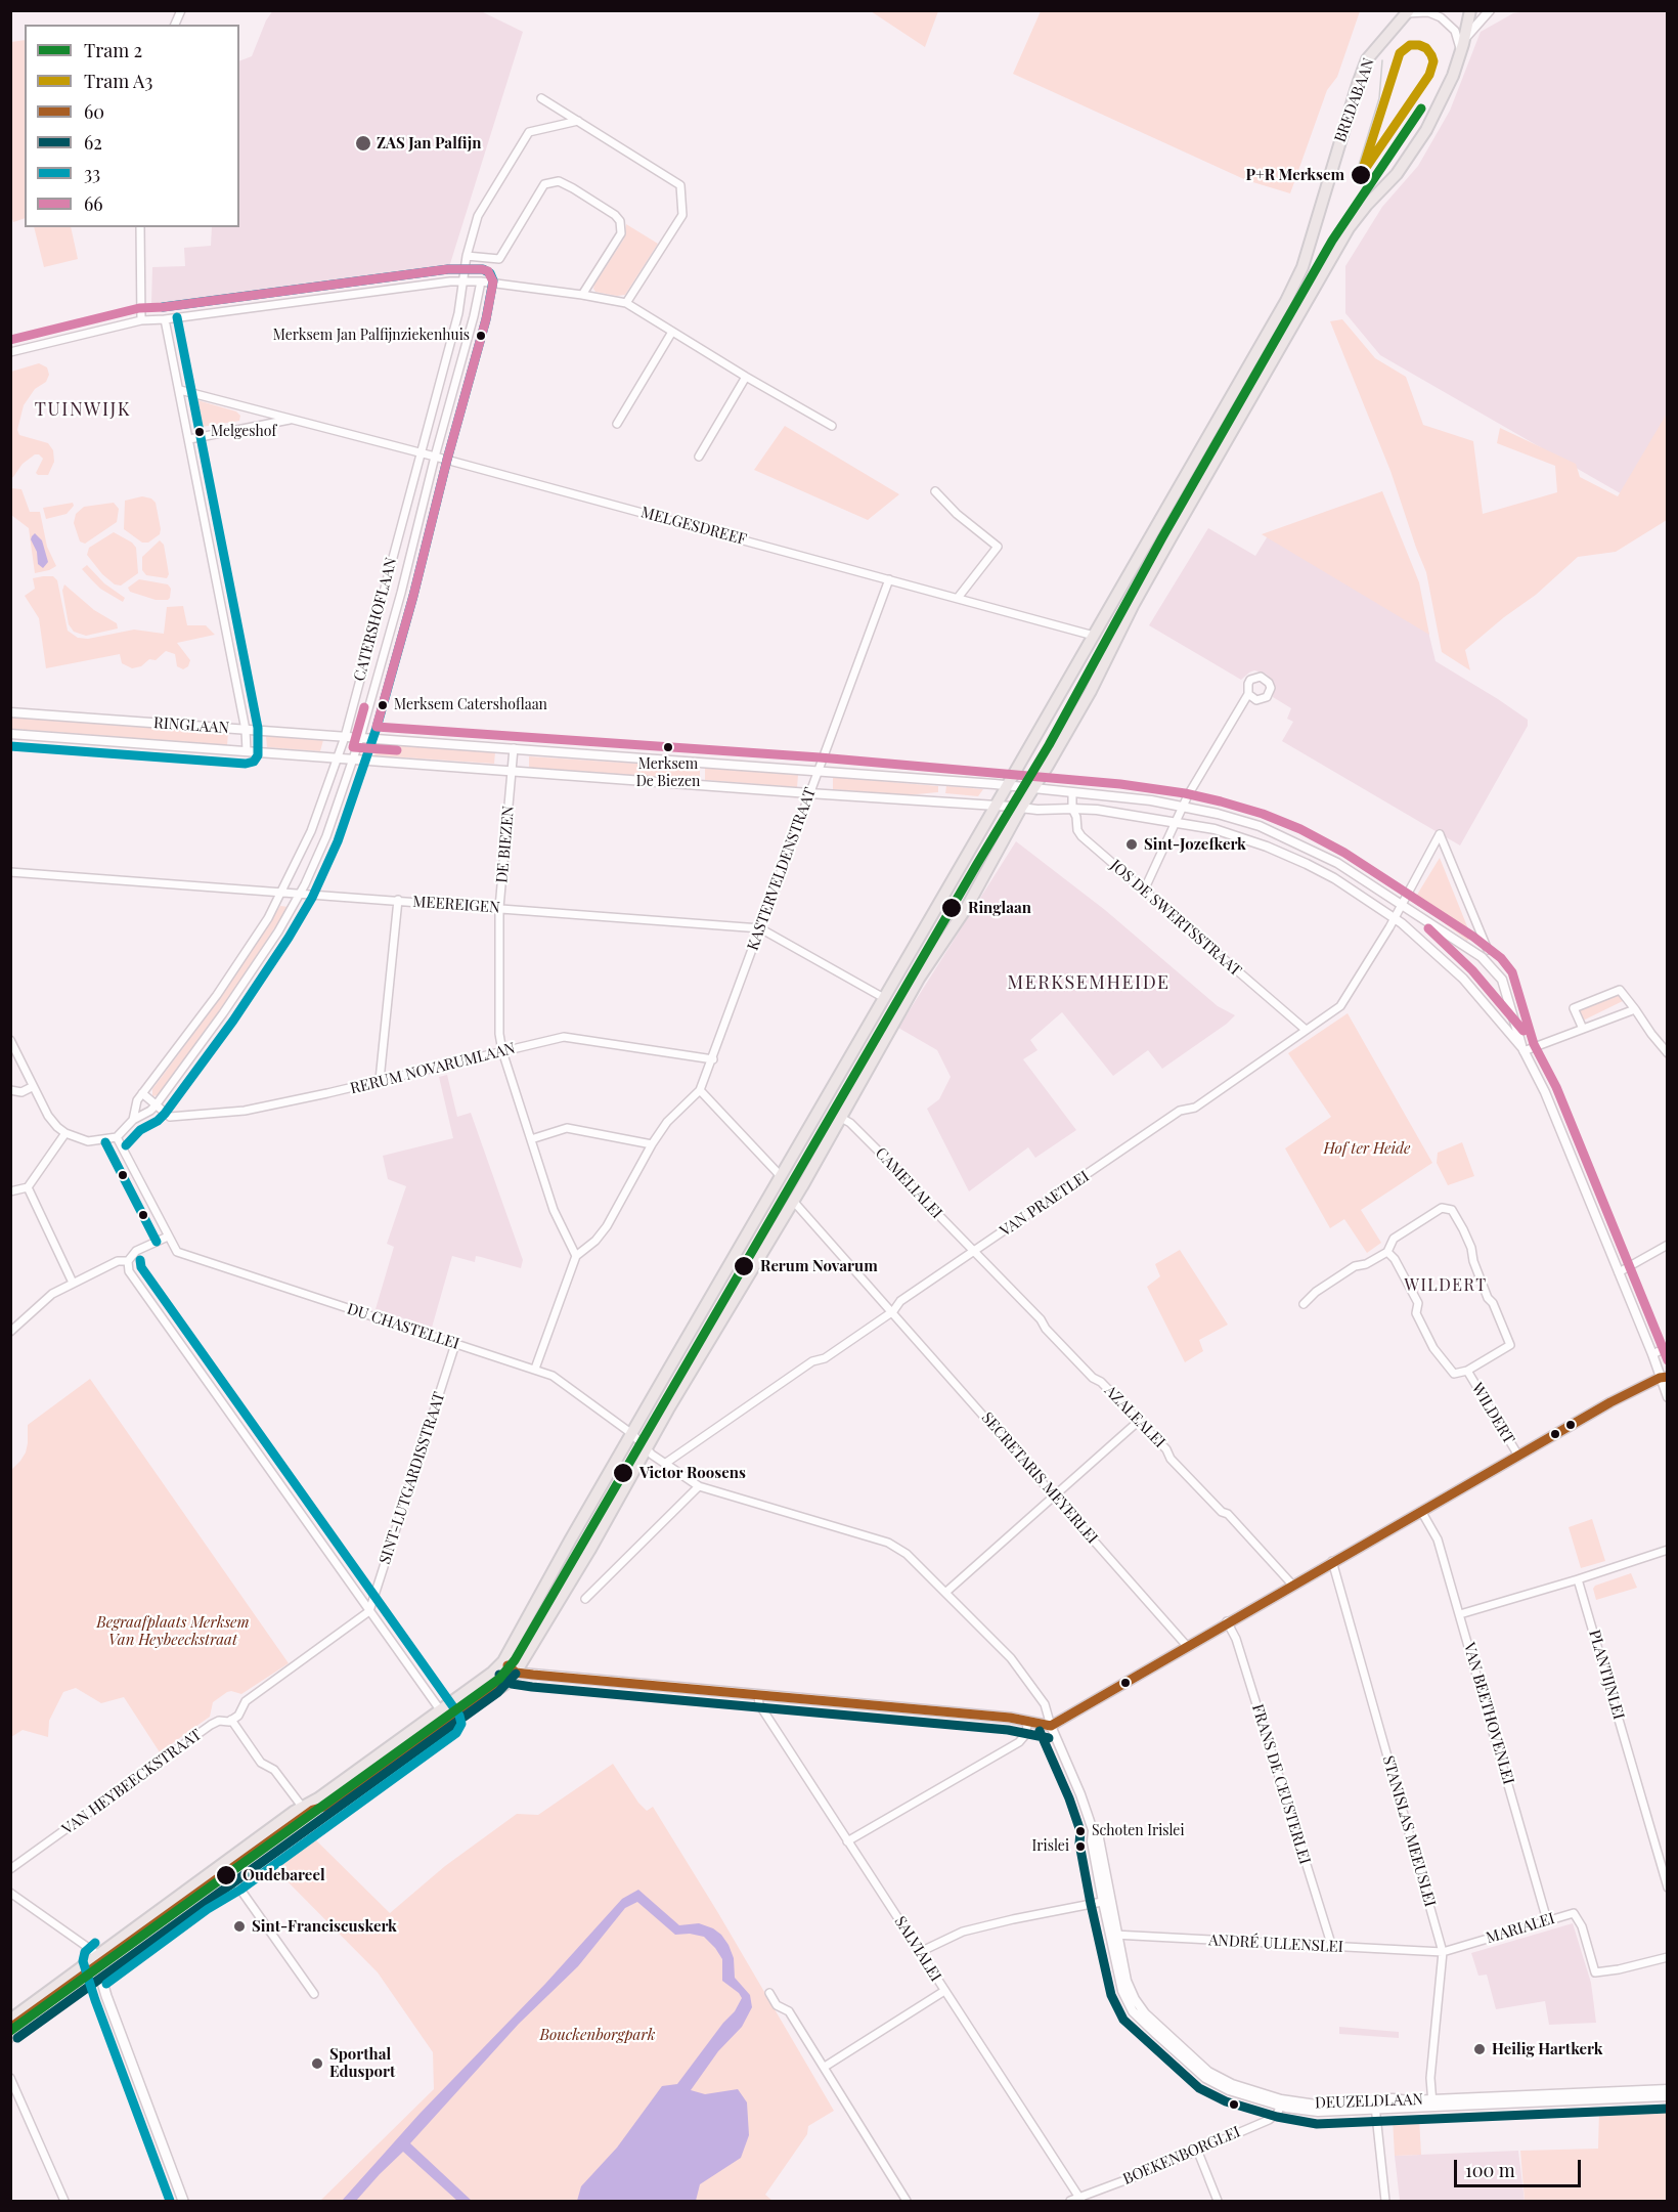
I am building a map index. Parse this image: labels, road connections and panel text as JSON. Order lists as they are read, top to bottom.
{
  "streets": {
    "main road": ["BREDABAAN"],
    "street": [
      "MELGESDREEF",
      "CATERSHOFLAAN",
      "RINGLAAN",
      "DE BIEZEN",
      "KASTERVELDENSTRAAT",
      "MEEREIGEN",
      "JOS DE SWERTSSTRAAT",
      "RERUM NOVARUMLAAN",
      "CAMELIALEI",
      "VAN PRAETLEI",
      "DU CHASTELLEI",
      "WILDERT",
      "AZALEALEI",
      "SINT-LUTGARDISSTRAAT",
      "SECRETARIS MEYERLEI",
      "PLANTIJNLEI",
      "VAN BEETHOVENLEI",
      "VAN HEYBEECKSTRAAT",
      "FRANS DE CEUSTERLEI",
      "STANISLAS MEEUSLEI",
      "MARIALEI",
      "ANDRÉ ULLENSLEI",
      "SALVIALEI",
      "DEUZELDLAAN",
      "BOEKENBORGLEI"
    ]
  },
  "crossings": [
    ["BREDABAAN", "MELGESDREEF"],
    ["BREDABAAN", "RINGLAAN"],
    ["BREDABAAN", "MEEREIGEN"],
    ["BREDABAAN", "DU CHASTELLEI"],
    ["MELGESDREEF", "CATERSHOFLAAN"],
    ["MELGESDREEF", "KASTERVELDENSTRAAT"],
    ["CATERSHOFLAAN", "RINGLAAN"],
    ["CATERSHOFLAAN", "MEEREIGEN"],
    ["CATERSHOFLAAN", "RERUM NOVARUMLAAN"],
    ["RINGLAAN", "DE BIEZEN"],
    ["RINGLAAN", "KASTERVELDENSTRAAT"],
    ["RINGLAAN", "JOS DE SWERTSSTRAAT"],
    ["RINGLAAN", "VAN PRAETLEI"],
    ["DE BIEZEN", "MEEREIGEN"],
    ["DE BIEZEN", "RERUM NOVARUMLAAN"],
    ["KASTERVELDENSTRAAT", "MEEREIGEN"],
    ["KASTERVELDENSTRAAT", "RERUM NOVARUMLAAN"],
    ["JOS DE SWERTSSTRAAT", "VAN PRAETLEI"],
    ["CAMELIALEI", "VAN PRAETLEI"],
    ["CAMELIALEI", "AZALEALEI"],
    ["VAN PRAETLEI", "DU CHASTELLEI"],
    ["VAN PRAETLEI", "AZALEALEI"],
    ["VAN PRAETLEI", "SECRETARIS MEYERLEI"],
    ["DU CHASTELLEI", "SINT-LUTGARDISSTRAAT"],
    ["DU CHASTELLEI", "DEUZELDLAAN"],
    ["SINT-LUTGARDISSTRAAT", "VAN HEYBEECKSTRAAT"],
    ["VAN BEETHOVENLEI", "MARIALEI"],
    ["FRANS DE CEUSTERLEI", "ANDRÉ ULLENSLEI"],
    ["STANISLAS MEEUSLEI", "MARIALEI"],
    ["STANISLAS MEEUSLEI", "ANDRÉ ULLENSLEI"],
    ["STANISLAS MEEUSLEI", "DEUZELDLAAN"],
    ["MARIALEI", "ANDRÉ ULLENSLEI"],
    ["ANDRÉ ULLENSLEI", "DEUZELDLAAN"],
    ["SALVIALEI", "BOEKENBORGLEI"],
    ["DEUZELDLAAN", "BOEKENBORGLEI"]
  ],
  "districts": ["TUINWIJK", "MERKSEMHEIDE", "WILDERT"],
  "parks": ["Hof ter Heide", "Begraafplaats Merksem Van Heybeeckstraat", "Bouckenborgpark"],
  "places": [
    "ZAS Jan Palfijn",
    "P+R Merksem",
    "Merksem Jan Palfijnziekenhuis",
    "Melgeshof",
    "Merksem Catershoflaan",
    "Merksem De Biezen",
    "Sint-Jozefkerk",
    "Ringlaan",
    "Rerum Novarum",
    "Victor Roosens",
    "Schoten Irislei",
    "Irislei",
    "Oudebareel",
    "Sint-Franciscuskerk",
    "Heilig Hartkerk",
    "Sporthal Edusport"
  ],
  "lines": [
    "tram line A3",
    "tram line 2",
    "transit line 33",
    "transit line 66",
    "transit line 60",
    "transit line 62"
  ],
  "legend": [
    "Tram 2",
    "Tram A3",
    "60",
    "62",
    "33",
    "66"
  ],
  "scale_bar": "100 m"
}
